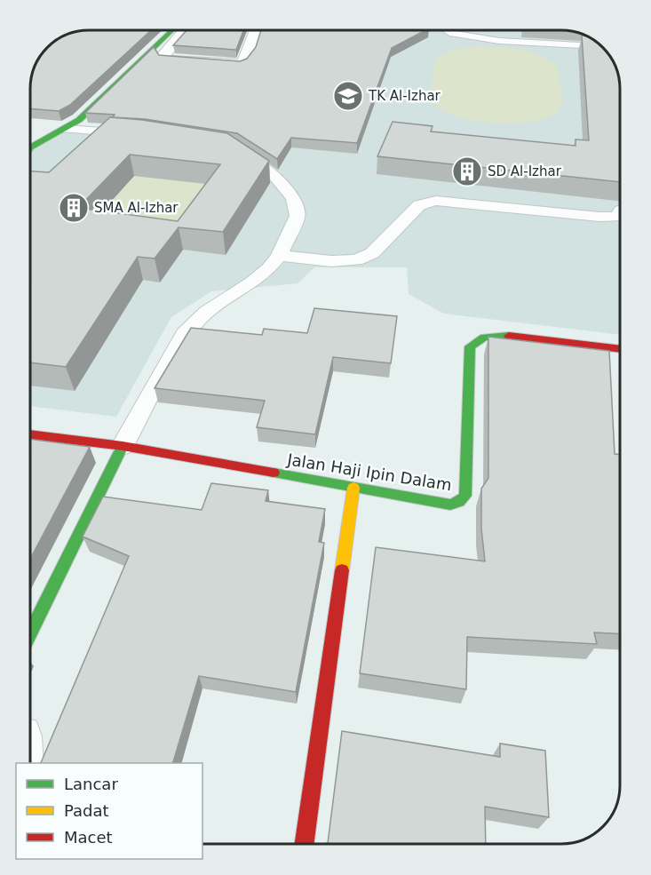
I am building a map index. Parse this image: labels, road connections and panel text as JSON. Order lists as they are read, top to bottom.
{
  "streets": {
    "street": ["Jalan Haji Ipin Dalam"]
  },
  "places": {
    "school or university": ["TK Al-Izhar"],
    "building": ["SD Al-Izhar", "SMA Al-Izhar"]
  },
  "legend": ["Lancar", "Padat", "Macet"]
}
